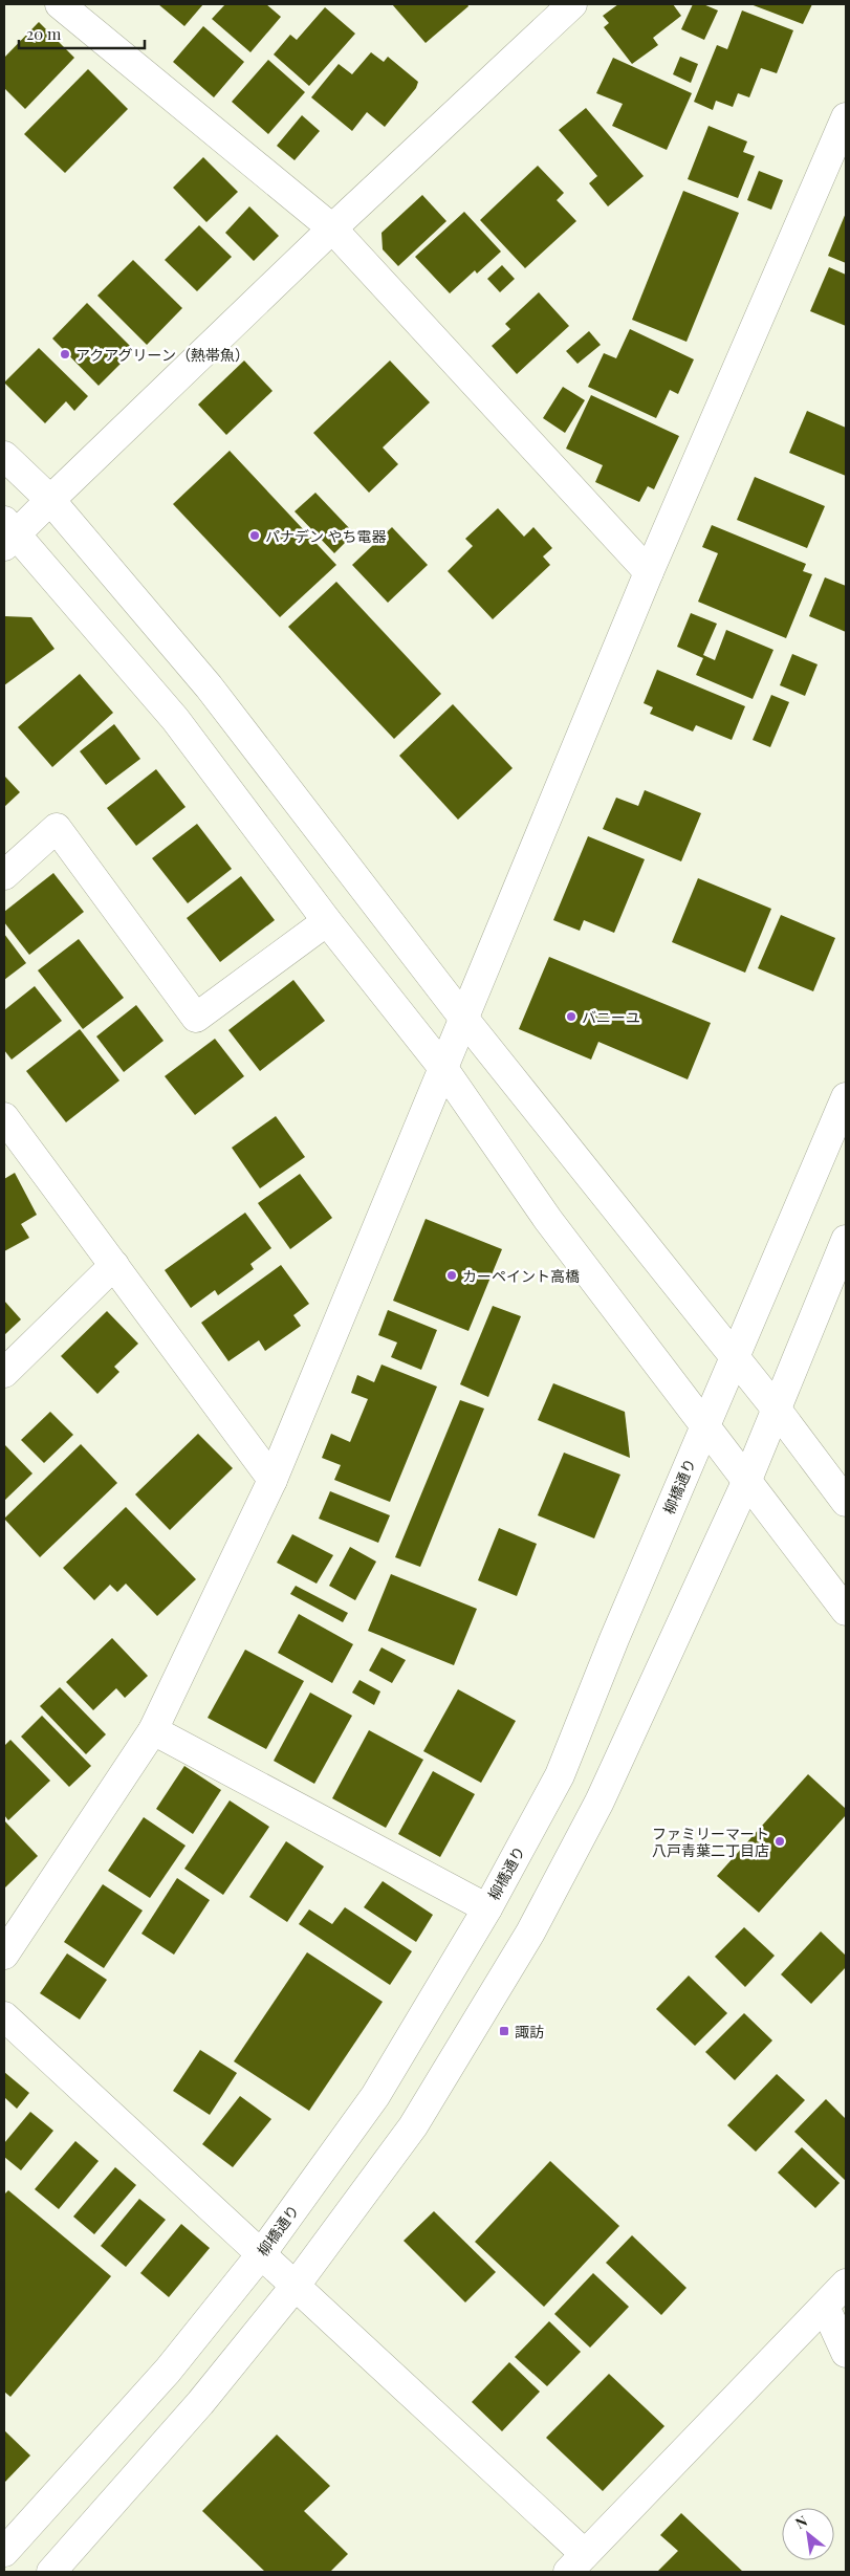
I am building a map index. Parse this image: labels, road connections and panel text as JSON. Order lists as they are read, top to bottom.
{
  "streets": {
    "street": ["柳橋通り"]
  },
  "places": {
    "other": [
      "アクアグリーン（熱帯魚）",
      "パナデン やち電器",
      "バニーユ",
      "カーペイント高橋",
      "ファミリーマート 八戸青葉二丁目店"
    ],
    "transit": ["諏訪"]
  },
  "scale_bar": "20 m",
  "north": "top left"
}
